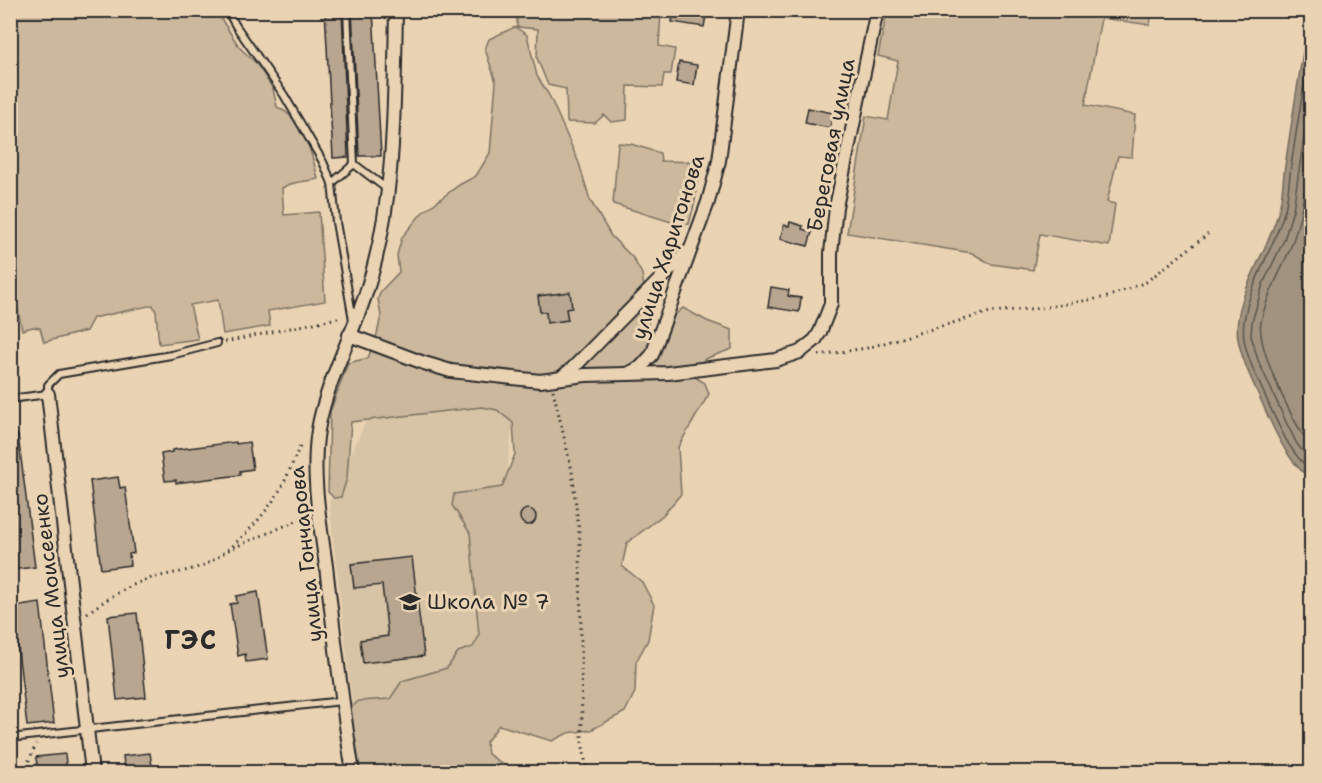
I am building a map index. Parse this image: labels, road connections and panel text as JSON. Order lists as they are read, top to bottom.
{
  "streets": {
    "street": [
      "Береговая улица",
      "улица Харитонова",
      "улица Гончарова",
      "улица Моисеенко"
    ]
  },
  "crossings": [
    ["Береговая улица", "улица Харитонова"],
    ["Береговая улица", "улица Гончарова"]
  ],
  "districts": ["ГЭС"],
  "places": {
    "school or university": ["Школа № 7"]
  }
}
